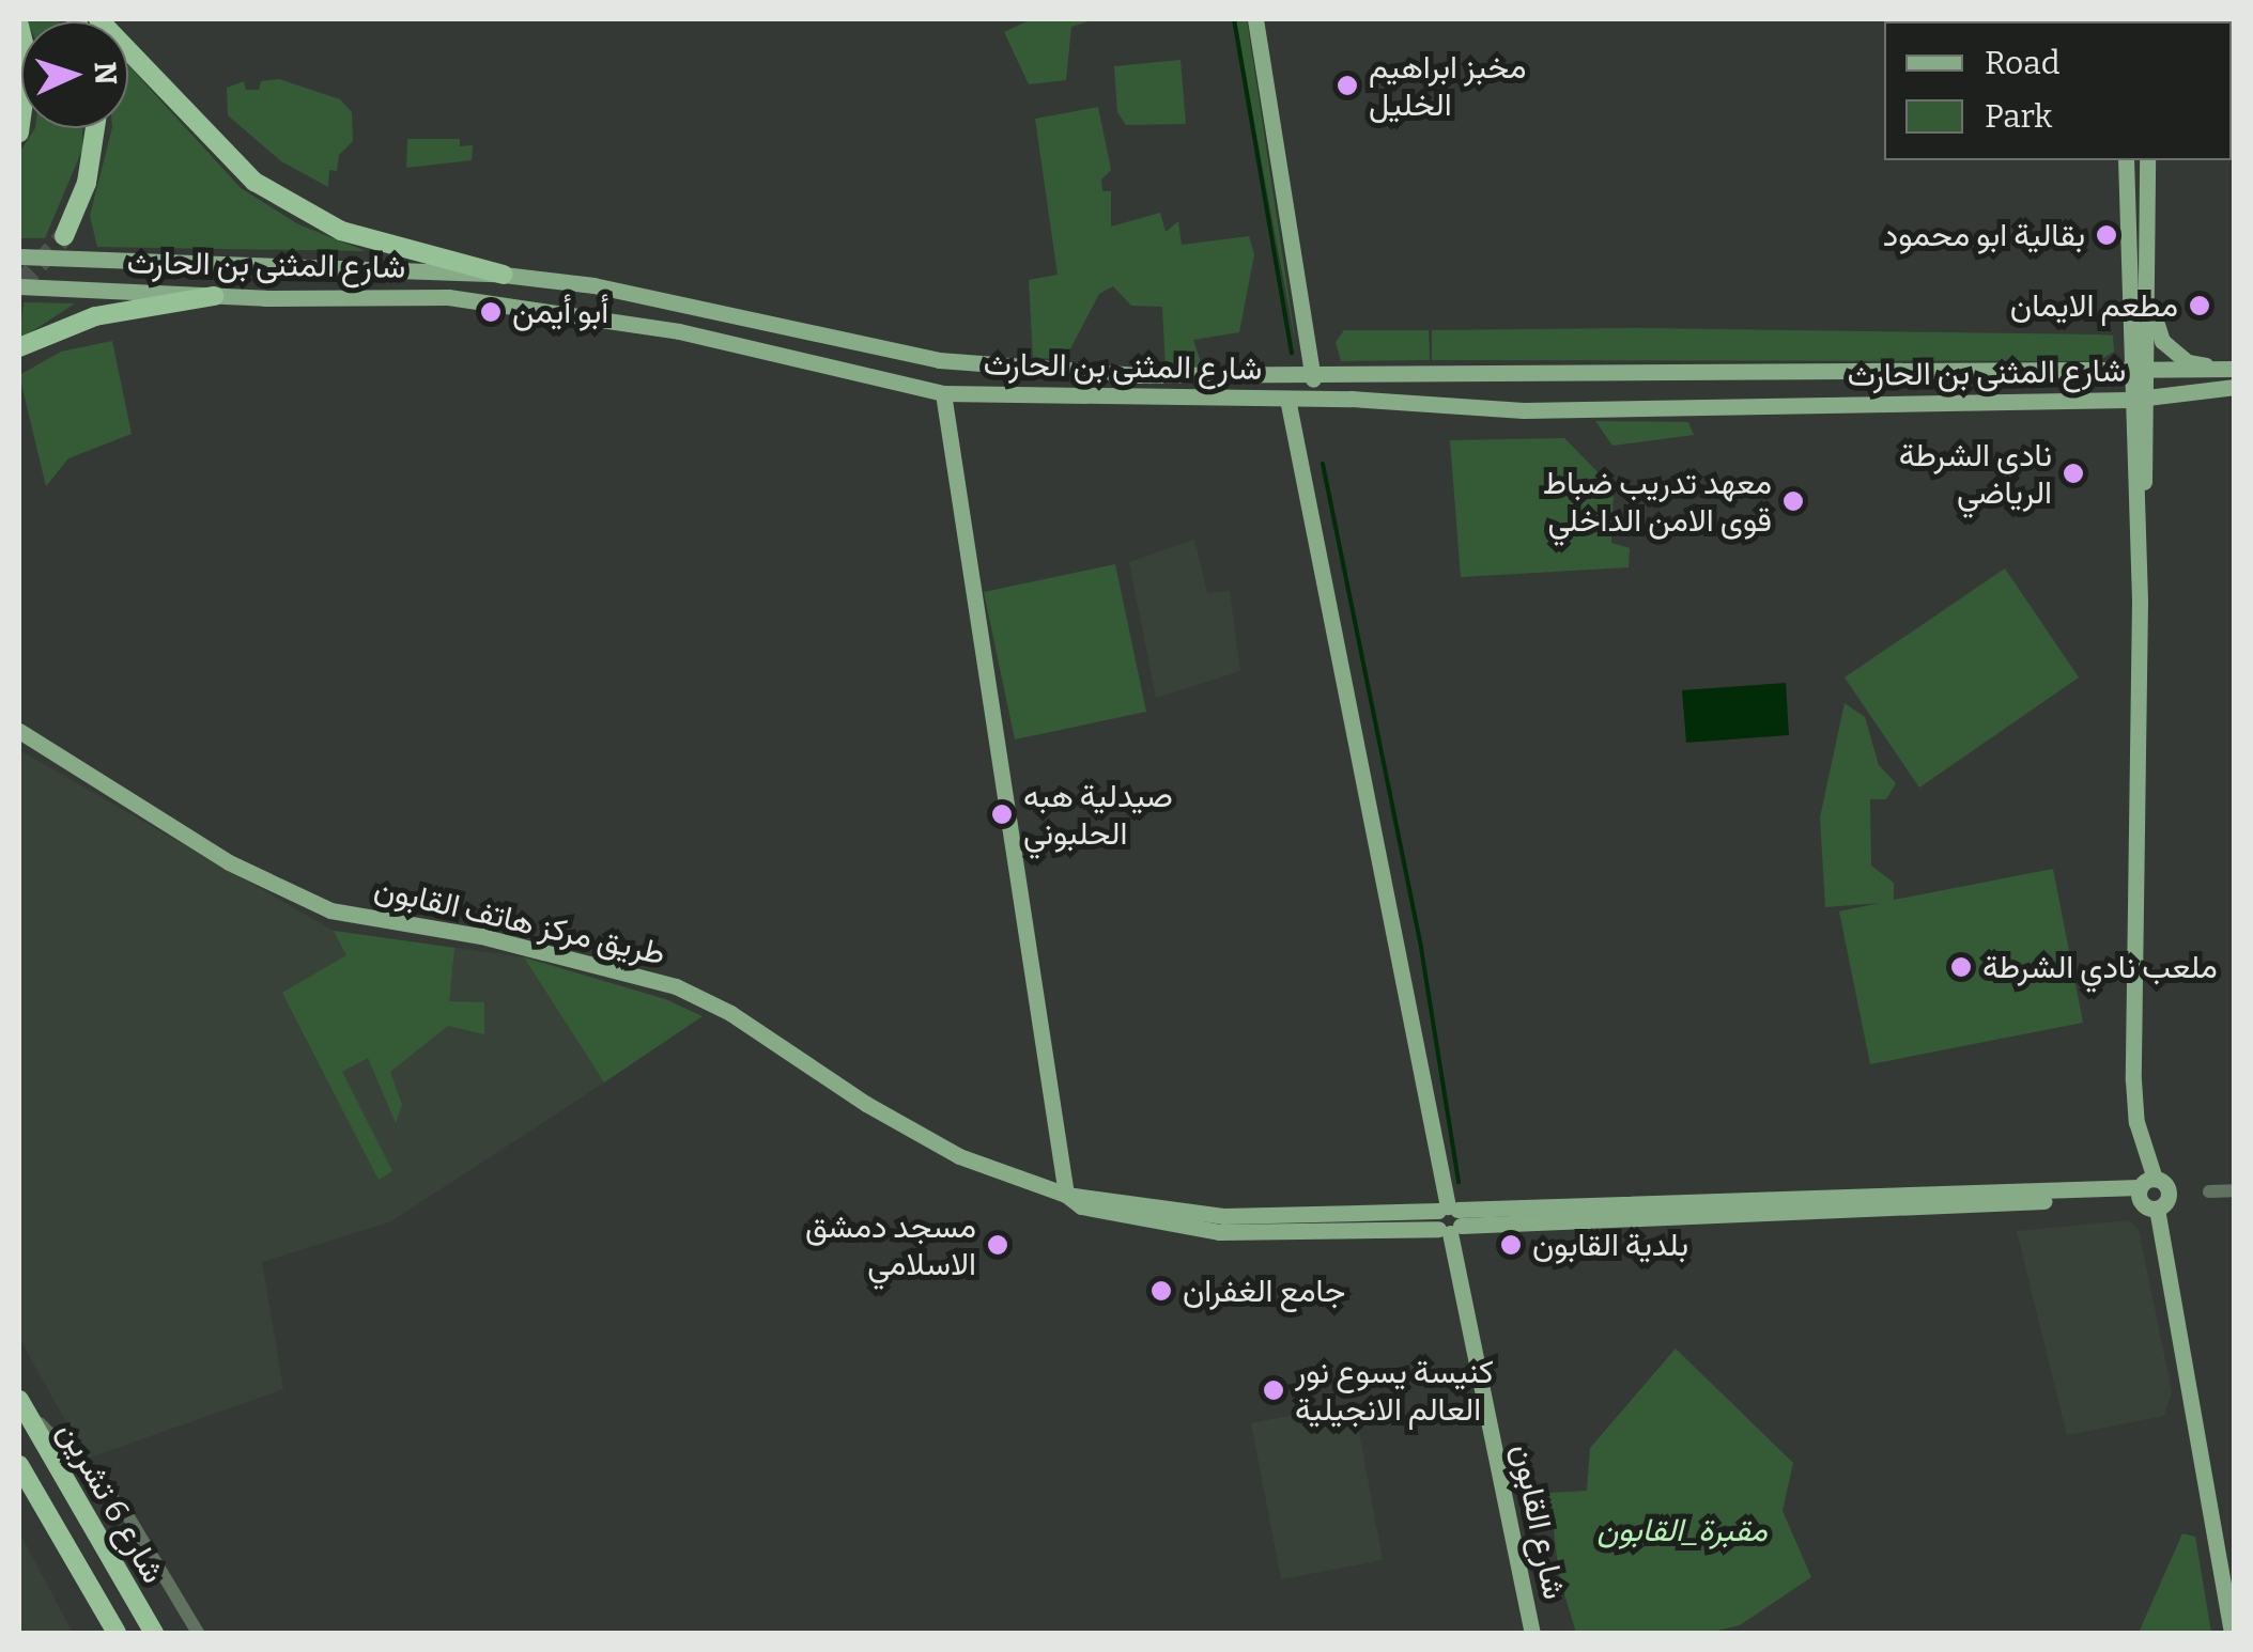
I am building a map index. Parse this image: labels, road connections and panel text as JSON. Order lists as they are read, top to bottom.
{
  "streets": {
    "highway": ["شارع 6 تشرين"],
    "main road": ["شارع المثنى بن الحارث", "طريق مركز هاتف القابون", "شارع القابون"]
  },
  "crossings": [
    ["شارع المثنى بن الحارث", "شارع القابون"],
    ["طريق مركز هاتف القابون", "شارع القابون"]
  ],
  "parks": ["مقبرة_القابون"],
  "places": [
    "مخبز ابراهيم الخليل",
    "بقالية ابو محمود",
    "مطعم الايمان",
    "أبو أيمن",
    "نادي الشرطة الرياضي",
    "معهد تدريب ضباط قوى الامن الداخلي",
    "صيدلية هبه الحلبوني",
    "ملعب نادي الشرطة",
    "مسجد دمشق الاسلامي",
    "بلدية القابون",
    "جامع الغفران",
    "كنيسة يسوع نور العالم الانجيلية"
  ],
  "legend": ["Road", "Park"],
  "north": "right"
}
